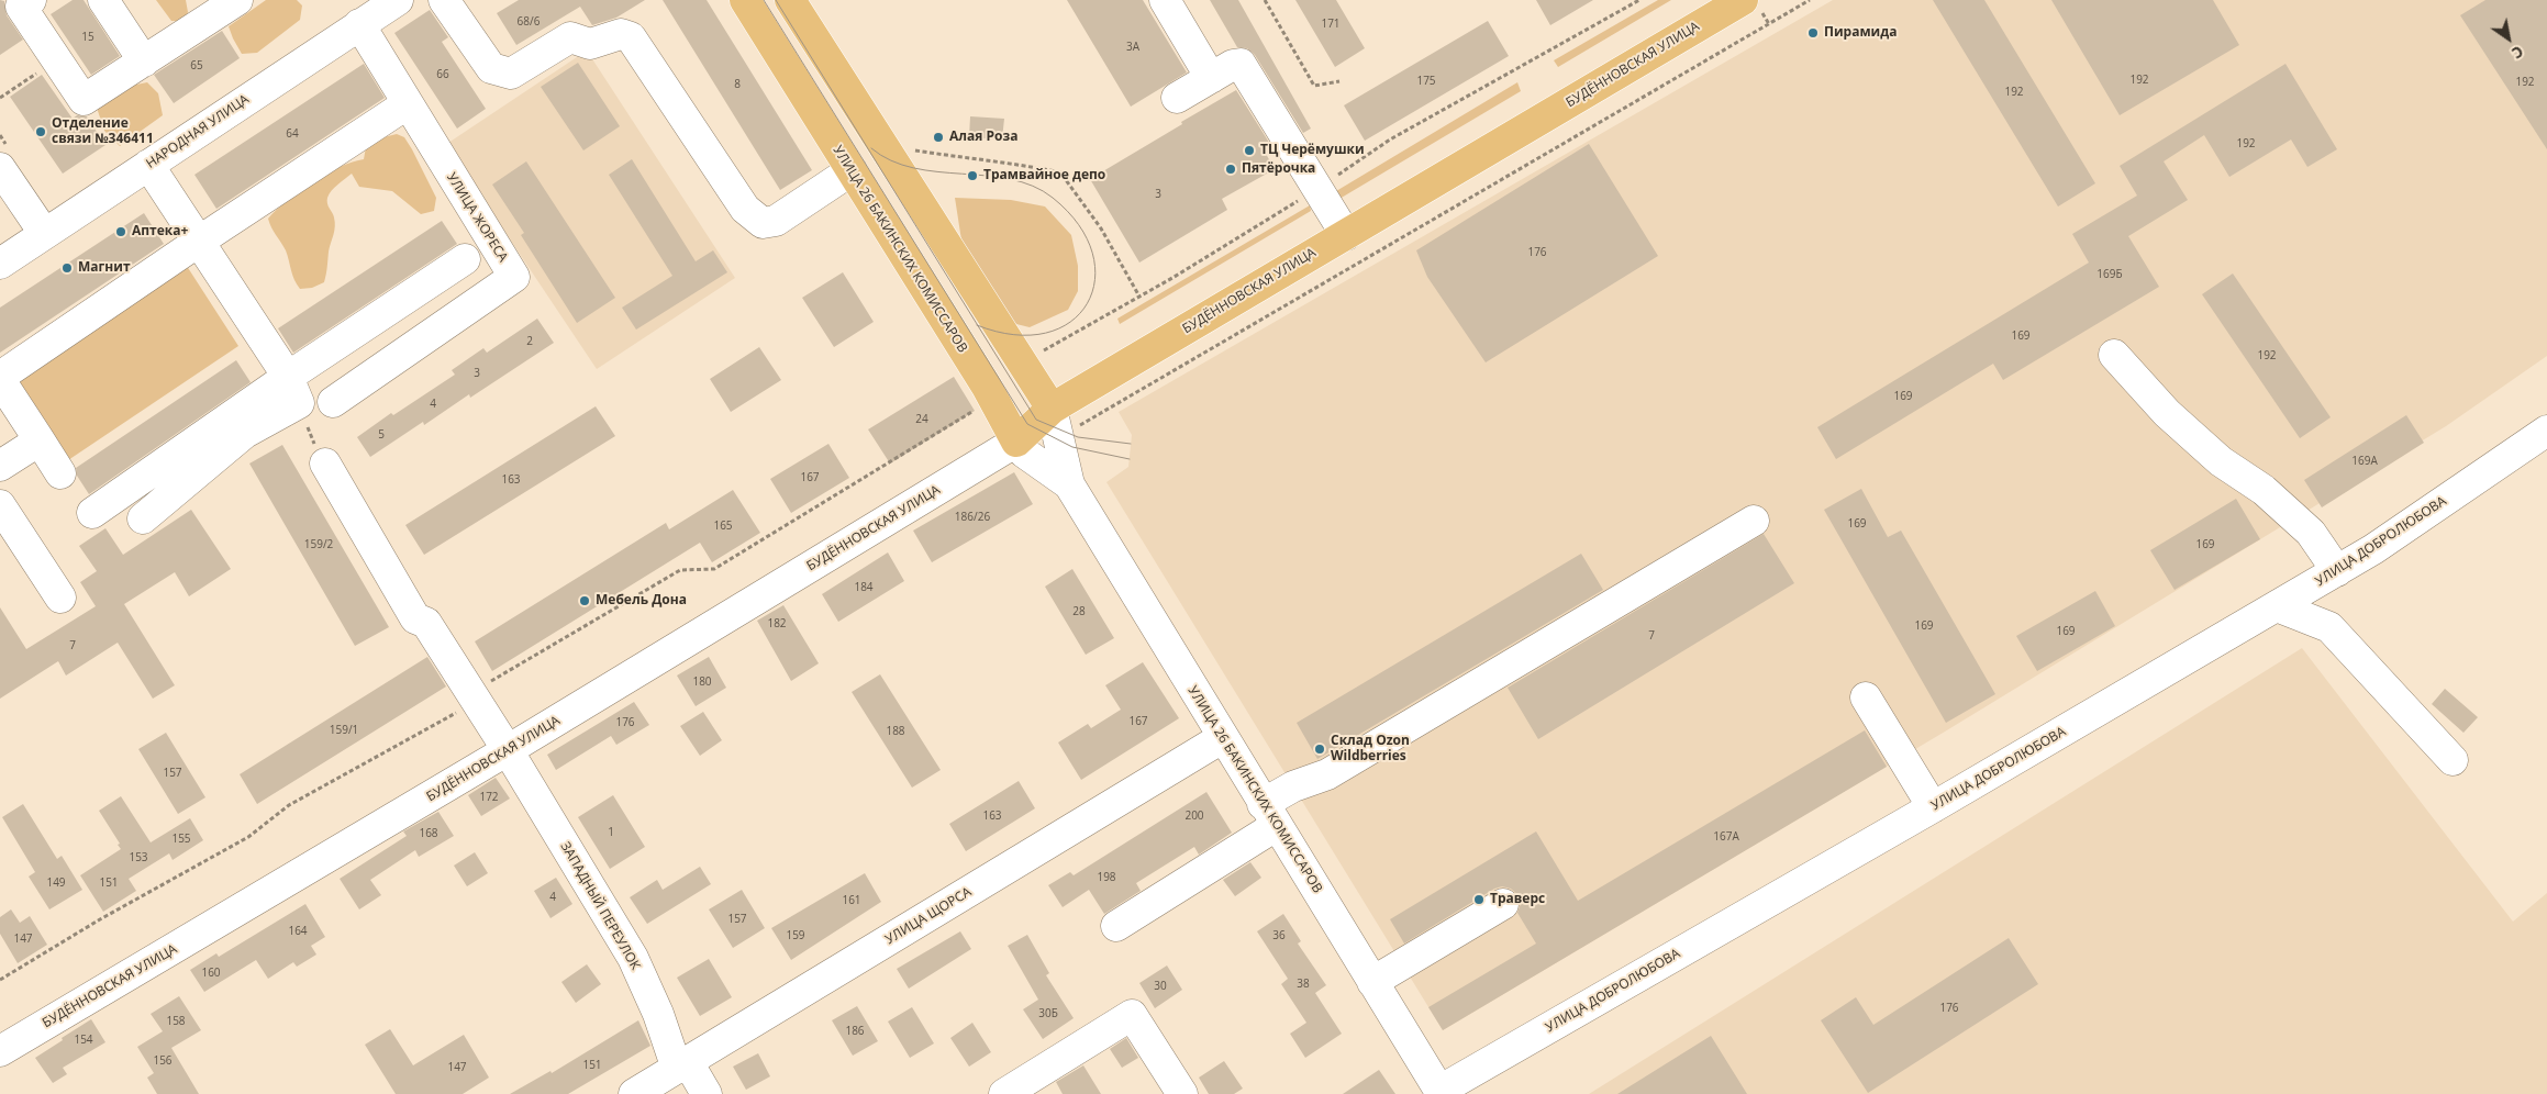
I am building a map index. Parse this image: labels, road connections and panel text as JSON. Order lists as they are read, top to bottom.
{
  "streets": {
    "main road": ["БУДЁННОВСКАЯ УЛИЦА", "УЛИЦА 26 БАКИНСКИХ КОМИССАРОВ"],
    "street": [
      "НАРОДНАЯ УЛИЦА",
      "УЛИЦА ЖОРЕСА",
      "УЛИЦА ДОБРОЛЮБОВА",
      "ЗАПАДНЫЙ ПЕРЕУЛОК",
      "УЛИЦА ЩОРСА"
    ]
  },
  "crossings": [
    ["БУДЁННОВСКАЯ УЛИЦА", "УЛИЦА 26 БАКИНСКИХ КОМИССАРОВ"],
    ["БУДЁННОВСКАЯ УЛИЦА", "ЗАПАДНЫЙ ПЕРЕУЛОК"],
    ["НАРОДНАЯ УЛИЦА", "УЛИЦА ЖОРЕСА"],
    ["УЛИЦА 26 БАКИНСКИХ КОМИССАРОВ", "УЛИЦА ДОБРОЛЮБОВА"],
    ["УЛИЦА 26 БАКИНСКИХ КОМИССАРОВ", "УЛИЦА ЩОРСА"],
    ["ЗАПАДНЫЙ ПЕРЕУЛОК", "УЛИЦА ЩОРСА"]
  ],
  "places": [
    "Пирамида",
    "Отделение связи №346411",
    "Алая Роза",
    "ТЦ Черёмушки",
    "Пятёрочка",
    "Трамвайное депо",
    "Аптека+",
    "Магнит",
    "Мебель Дона",
    "Склад Ozon Wildberries",
    "Траверс"
  ],
  "house_numbers": [
    "68/6",
    "171",
    "15",
    "3А",
    "65",
    "66",
    "192",
    "175",
    "192",
    "8",
    "192",
    "64",
    "192",
    "3",
    "176",
    "169Б",
    "169",
    "2",
    "192",
    "3",
    "169",
    "4",
    "24",
    "5",
    "169А",
    "167",
    "163",
    "186/26",
    "169",
    "165",
    "159/2",
    "169",
    "184",
    "28",
    "182",
    "169",
    "169",
    "7",
    "7",
    "180",
    "167",
    "176",
    "159/1",
    "188",
    "157",
    "172",
    "163",
    "200",
    "1",
    "168",
    "167А",
    "155",
    "153",
    "198",
    "149",
    "151",
    "4",
    "161",
    "157",
    "164",
    "159",
    "36",
    "147",
    "160",
    "38",
    "30",
    "176",
    "30Б",
    "158",
    "186",
    "154",
    "156",
    "151",
    "147"
  ],
  "north": "bottom right"
}
